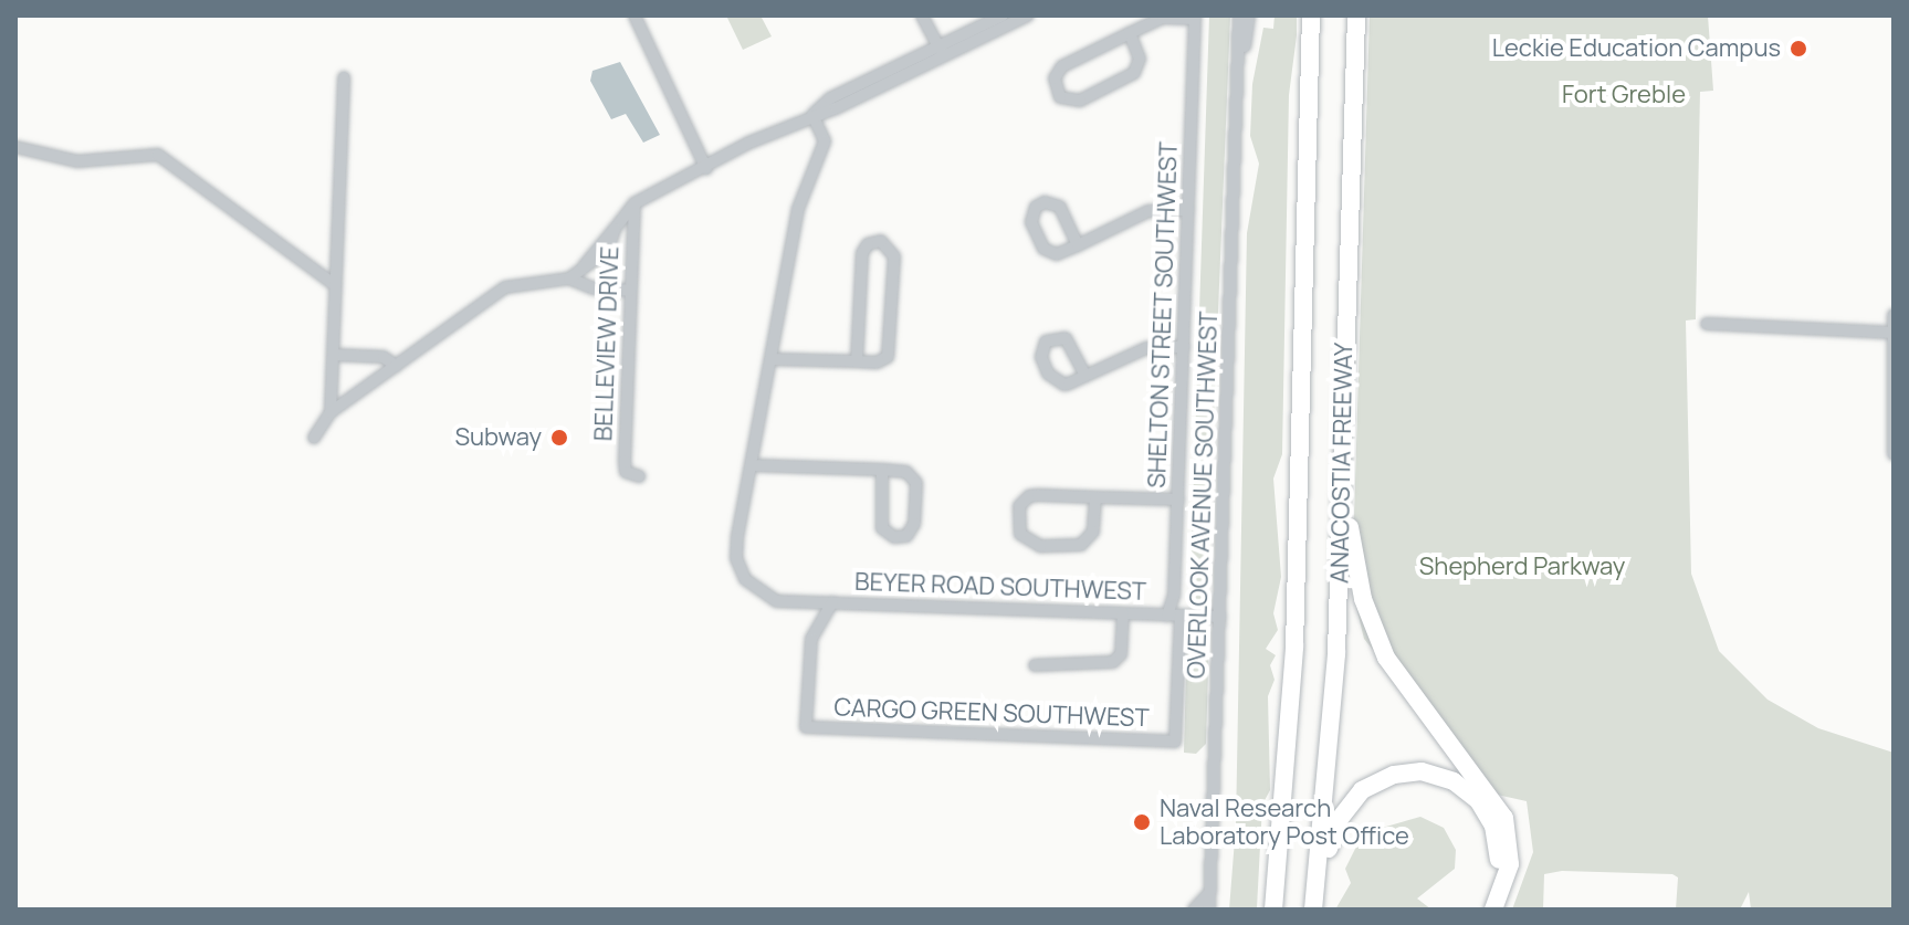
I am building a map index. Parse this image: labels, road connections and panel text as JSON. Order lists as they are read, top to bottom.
{
  "streets": {
    "highway": ["ANACOSTIA FREEWAY"],
    "street": [
      "SHELTON STREET SOUTHWEST",
      "BELLEVIEW DRIVE",
      "OVERLOOK AVENUE SOUTHWEST",
      "BEYER ROAD SOUTHWEST",
      "CARGO GREEN SOUTHWEST"
    ]
  },
  "crossings": [
    ["SHELTON STREET SOUTHWEST", "BEYER ROAD SOUTHWEST"],
    ["OVERLOOK AVENUE SOUTHWEST", "BEYER ROAD SOUTHWEST"],
    ["BEYER ROAD SOUTHWEST", "CARGO GREEN SOUTHWEST"]
  ],
  "parks": ["Fort Greble", "Shepherd Parkway"],
  "places": ["Leckie Education Campus", "Subway", "Naval Research Laboratory Post Office"]
}
